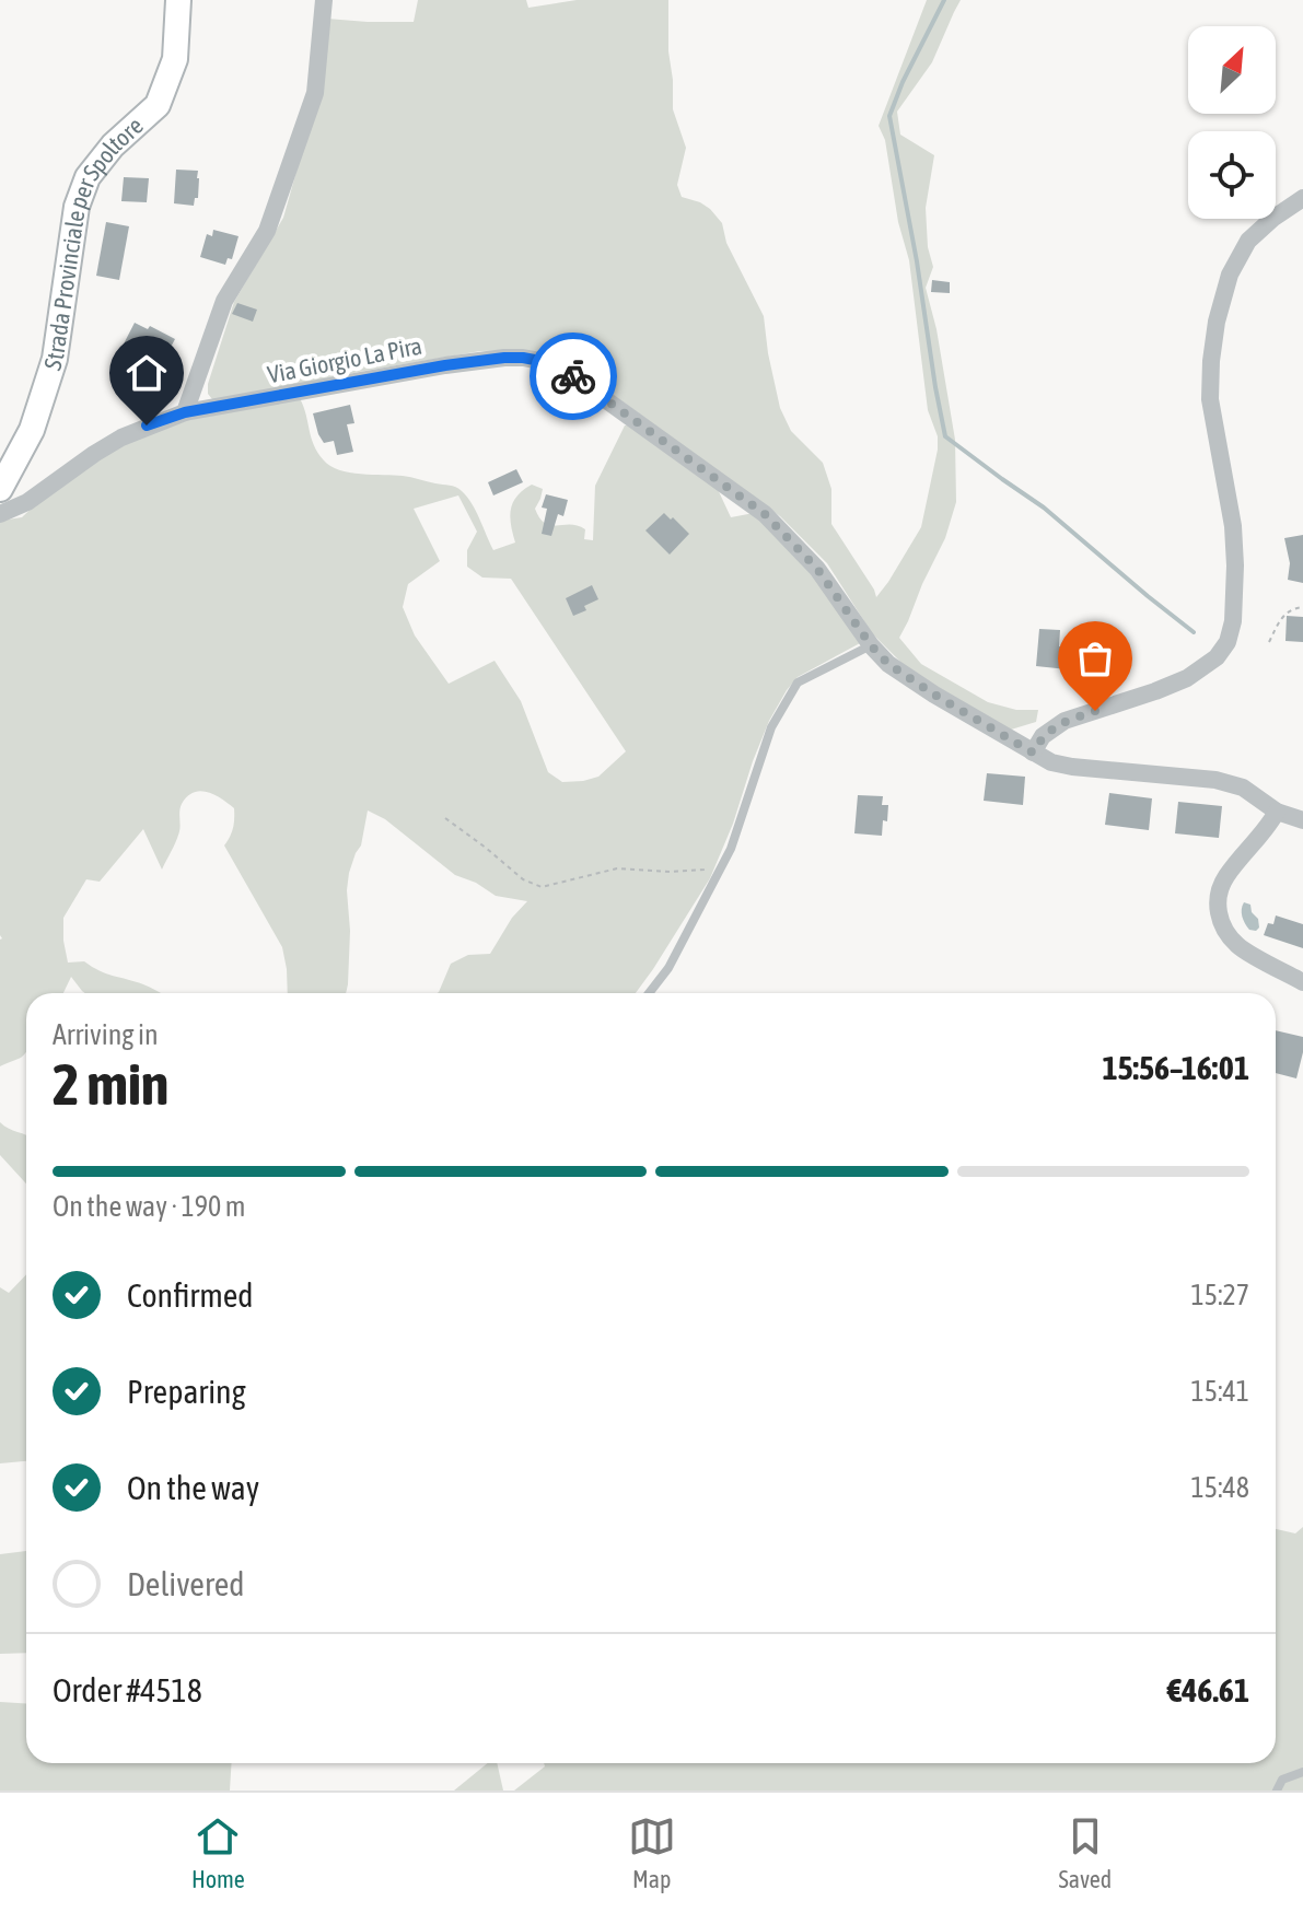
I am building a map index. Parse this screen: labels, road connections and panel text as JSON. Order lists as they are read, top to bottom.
{
  "streets": {
    "street": ["Strada Provinciale per Spoltore", "Via Giorgio La Pira"]
  },
  "north": "top right",
  "page": {
    "heading": ["2 min", "Arriving in", "15:56–16:01"],
    "panel": ["Order #4518", "€46.61"],
    "bar": "On the way · 190 m",
    "list": [
      ["Confirmed", "15:27"],
      ["Preparing", "15:41"],
      ["On the way", "15:48"],
      "Delivered"
    ],
    "tabs": ["Home", "Map", "Saved"]
  }
}
